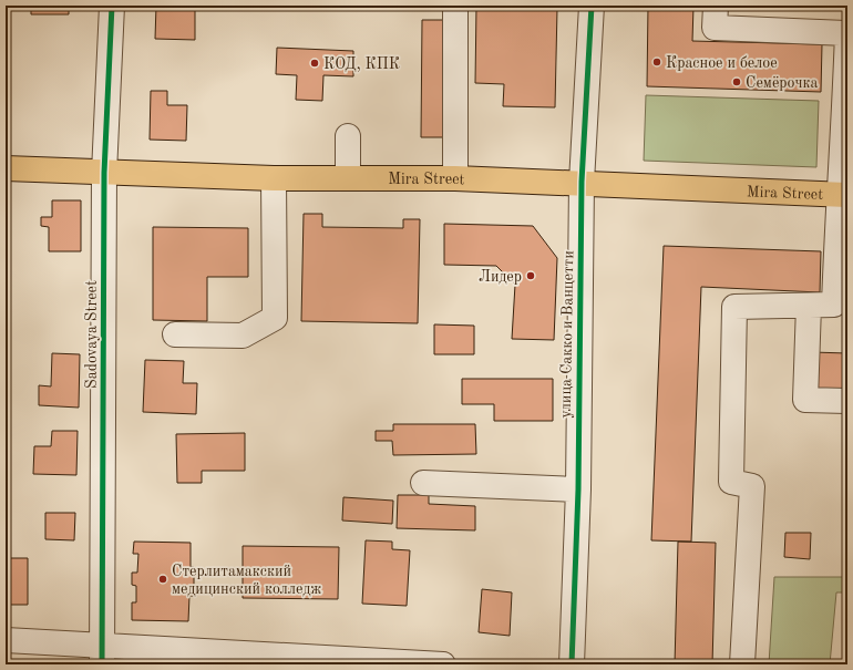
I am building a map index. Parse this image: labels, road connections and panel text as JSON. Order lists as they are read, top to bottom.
{
  "streets": {
    "main road": ["Mira Street"],
    "street": ["Sadovaya Street", "улица Сакко и Ванцетти"]
  },
  "crossings": [
    ["Mira Street", "Sadovaya Street"],
    ["Mira Street", "улица Сакко и Ванцетти"]
  ],
  "places": [
    "Красное и белое",
    "КОД, КПК",
    "Семёрочка",
    "Лидер",
    "Стерлитамакский медицинский колледж"
  ]
}
